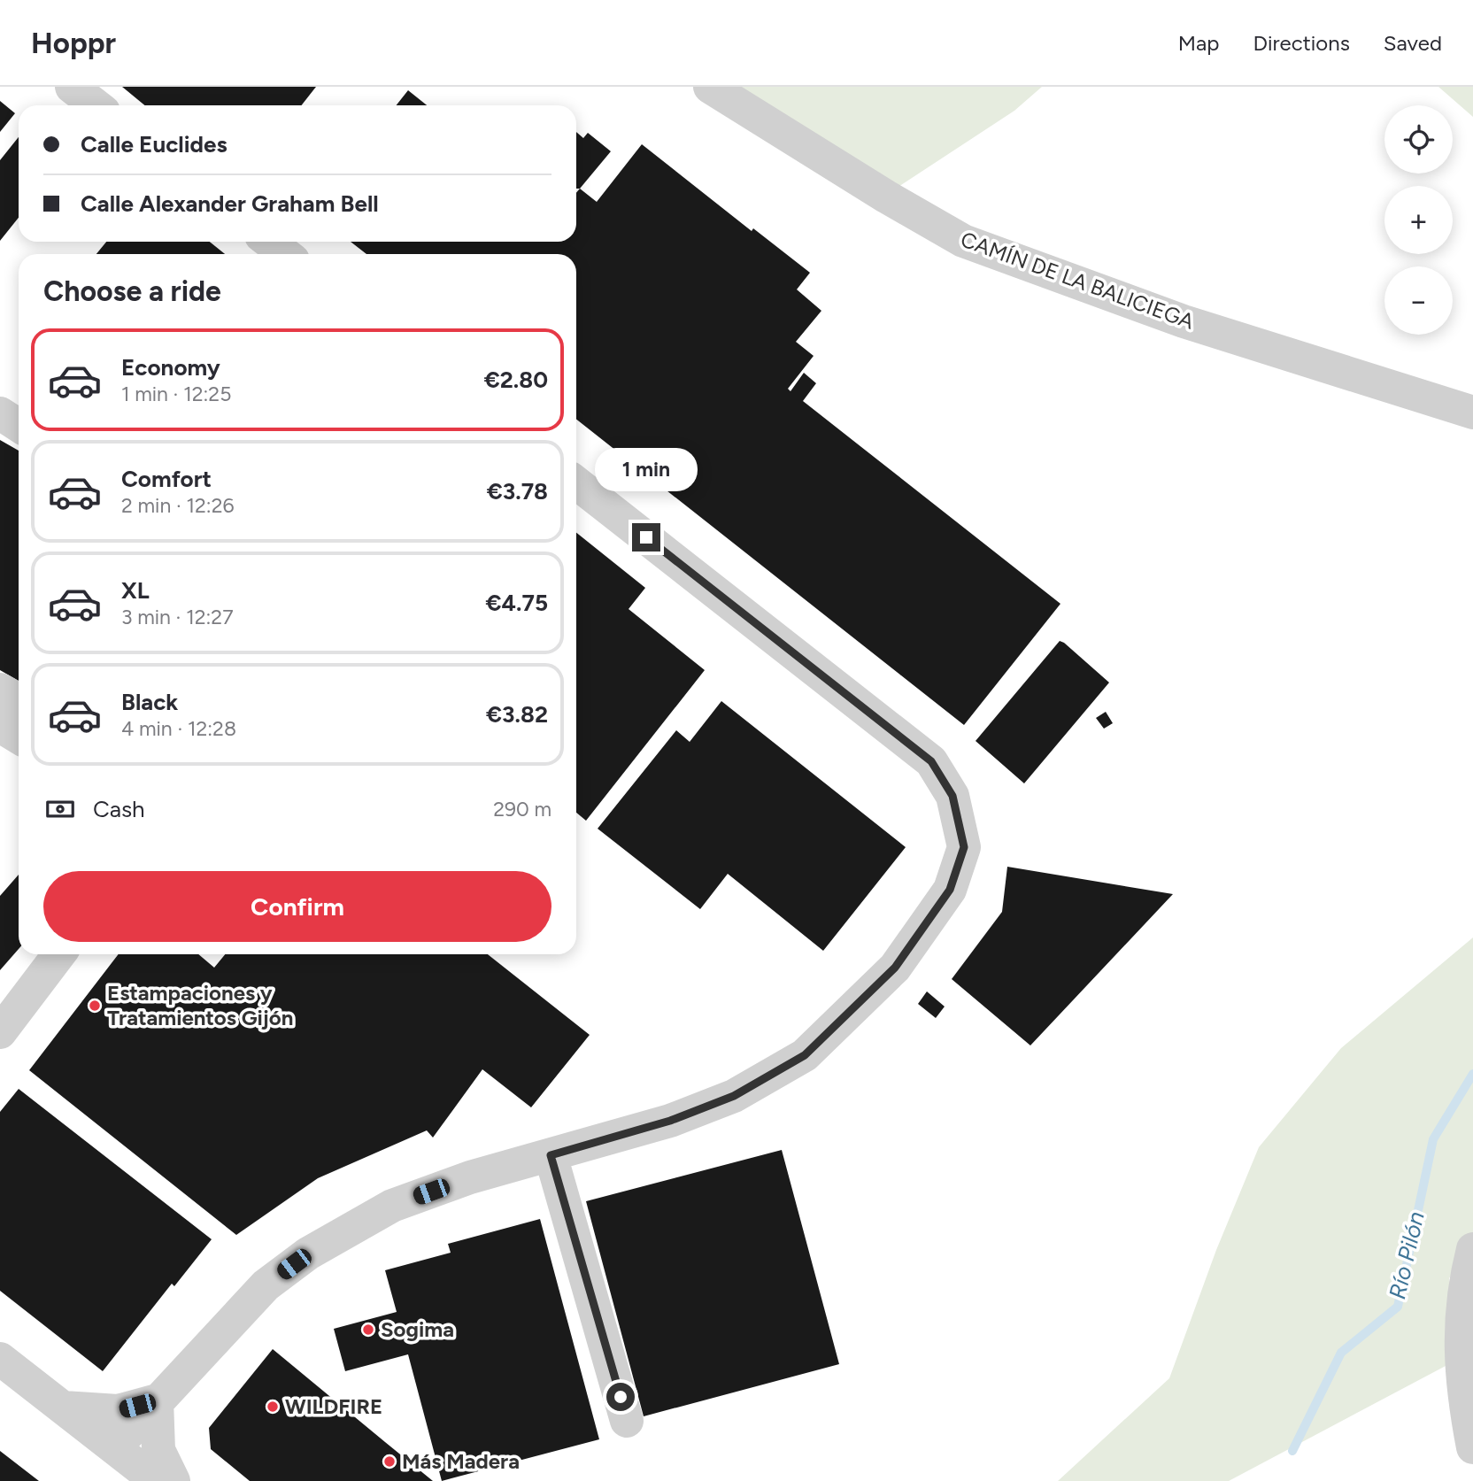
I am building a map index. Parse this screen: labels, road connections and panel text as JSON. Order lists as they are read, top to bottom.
{
  "streets": {
    "street": ["CAMÍN DE LA BALICIEGA"]
  },
  "water": ["Río Pilón"],
  "places": [
    "Estampaciones y Tratamientos Gijón",
    "Sogima",
    "WILDFIRE",
    "Más Madera"
  ],
  "page": {
    "header": "Hoppr",
    "nav": ["Map", "Directions", "Saved"],
    "map_buttons": ["+", "−"],
    "banner": ["Calle Euclides", "Calle Alexander Graham Bell"],
    "heading": "Choose a ride",
    "list": [
      {
        "name": "Economy",
        "note": "1 min · 12:25",
        "value": "€2.80"
      },
      {
        "name": "Comfort",
        "note": "2 min · 12:26",
        "value": "€3.78"
      },
      {
        "name": "XL",
        "note": "3 min · 12:27",
        "value": "€4.75"
      },
      {
        "name": "Black",
        "note": "4 min · 12:28",
        "value": "€3.82"
      }
    ],
    "bubble": "1 min",
    "pay": ["Cash", "290 m"],
    "buttons": "Confirm"
  }
}
